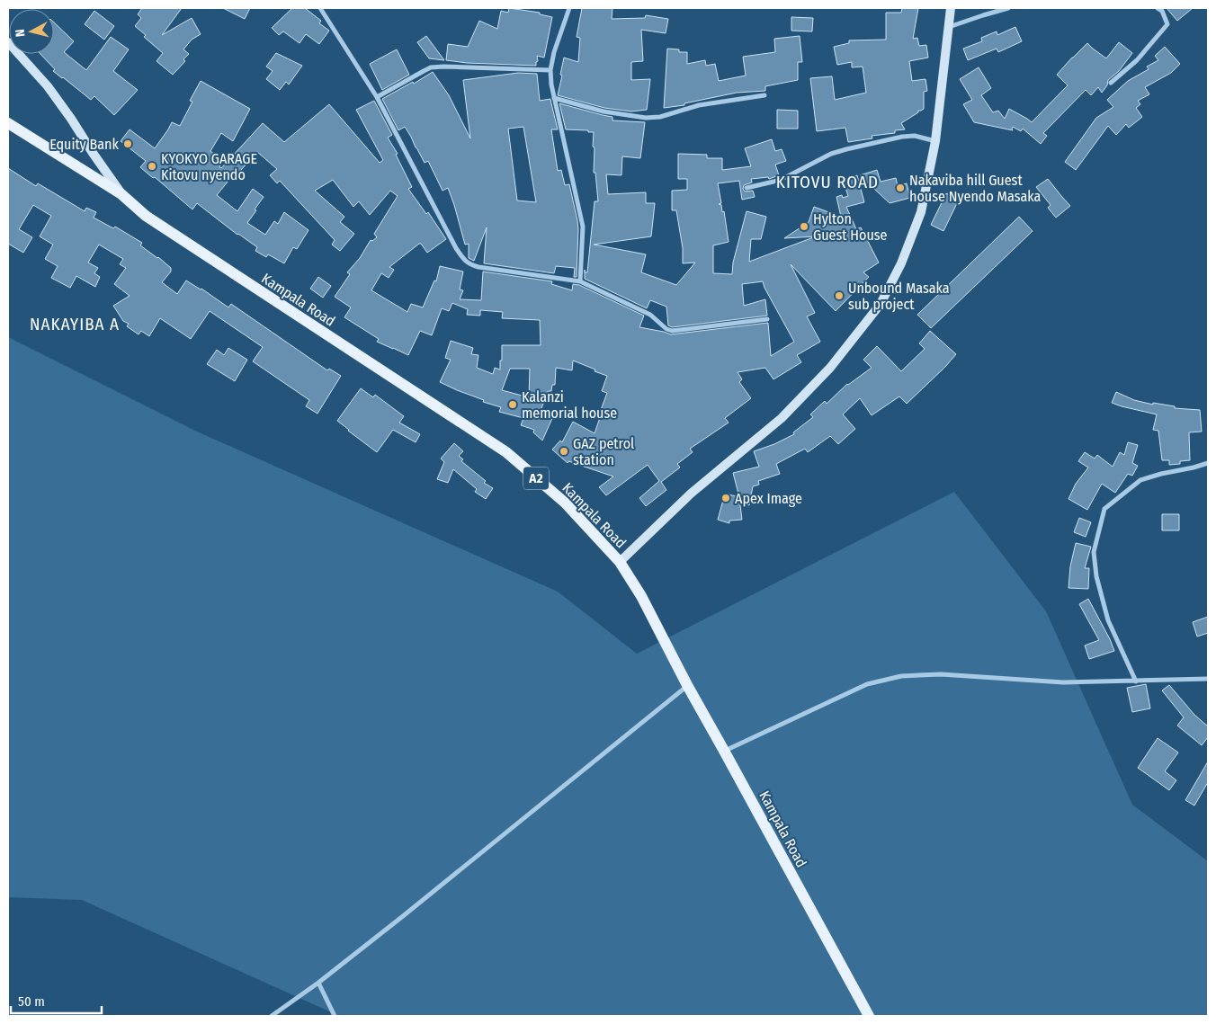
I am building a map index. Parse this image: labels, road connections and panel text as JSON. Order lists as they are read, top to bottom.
{
  "streets": {
    "main road": ["Kampala Road", "A2"]
  },
  "districts": ["KITOVU ROAD", "NAKAYIBA A"],
  "places": [
    "Equity Bank",
    "KYOKYO GARAGE Kitovu nyendo",
    "Nakaviba hill Guest house Nyendo Masaka",
    "Hylton Guest House",
    "Unbound Masaka sub project",
    "Kalanzi memorial house",
    "GAZ petrol station",
    "Apex Image"
  ],
  "scale_bar": "50 m",
  "north": "left"
}
